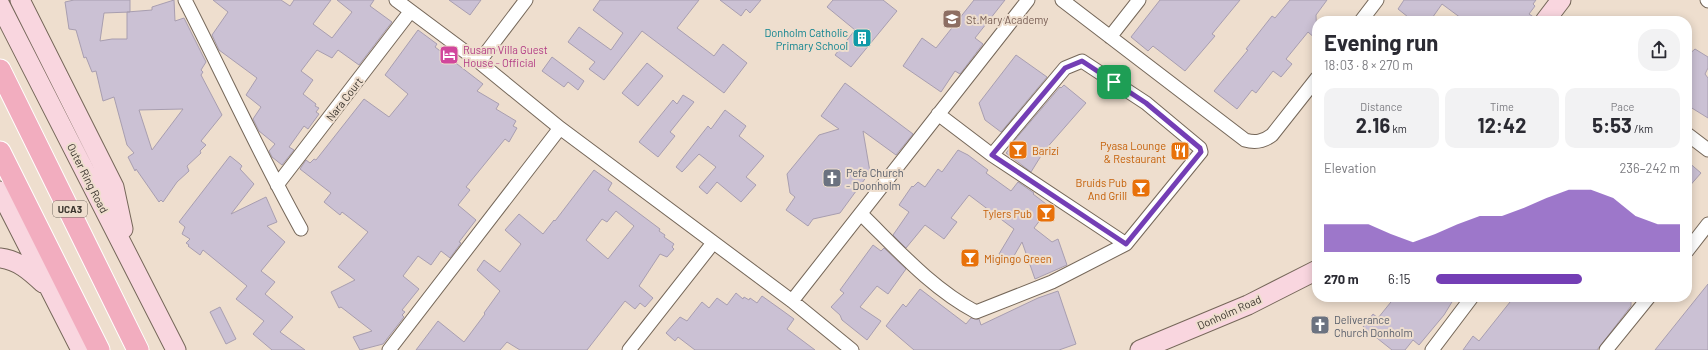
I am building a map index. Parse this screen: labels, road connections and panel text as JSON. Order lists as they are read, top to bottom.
{
  "streets": {
    "main road": ["Outer Ring Road", "UCA3", "Donholm Road"],
    "street": ["Nara Court"]
  },
  "places": {
    "school or university": ["St.Mary Academy"],
    "building": ["Donholm Catholic Primary School"],
    "hotel": ["Rusam Villa Guest House - Official"],
    "bar": [
      "Barizi",
      "Bruids Pub And Grill",
      "Tylers Pub",
      "Migingo Green"
    ],
    "restaurant": ["Pyasa Lounge & Restaurant"],
    "church": ["Pefa Church - Doonholm", "Deliverance Church Donholm"]
  },
  "page": {
    "heading": ["Evening run", "18:03 · 8 × 270 m"],
    "stats": [
      ["Distance", "2.16 km"],
      ["Time", "12:42"],
      ["Pace", "5:53 /km"]
    ],
    "chart": ["Elevation", "236–242 m"],
    "list": [
      {
        "name": "270 m",
        "note": "6:15"
      }
    ]
  }
}
